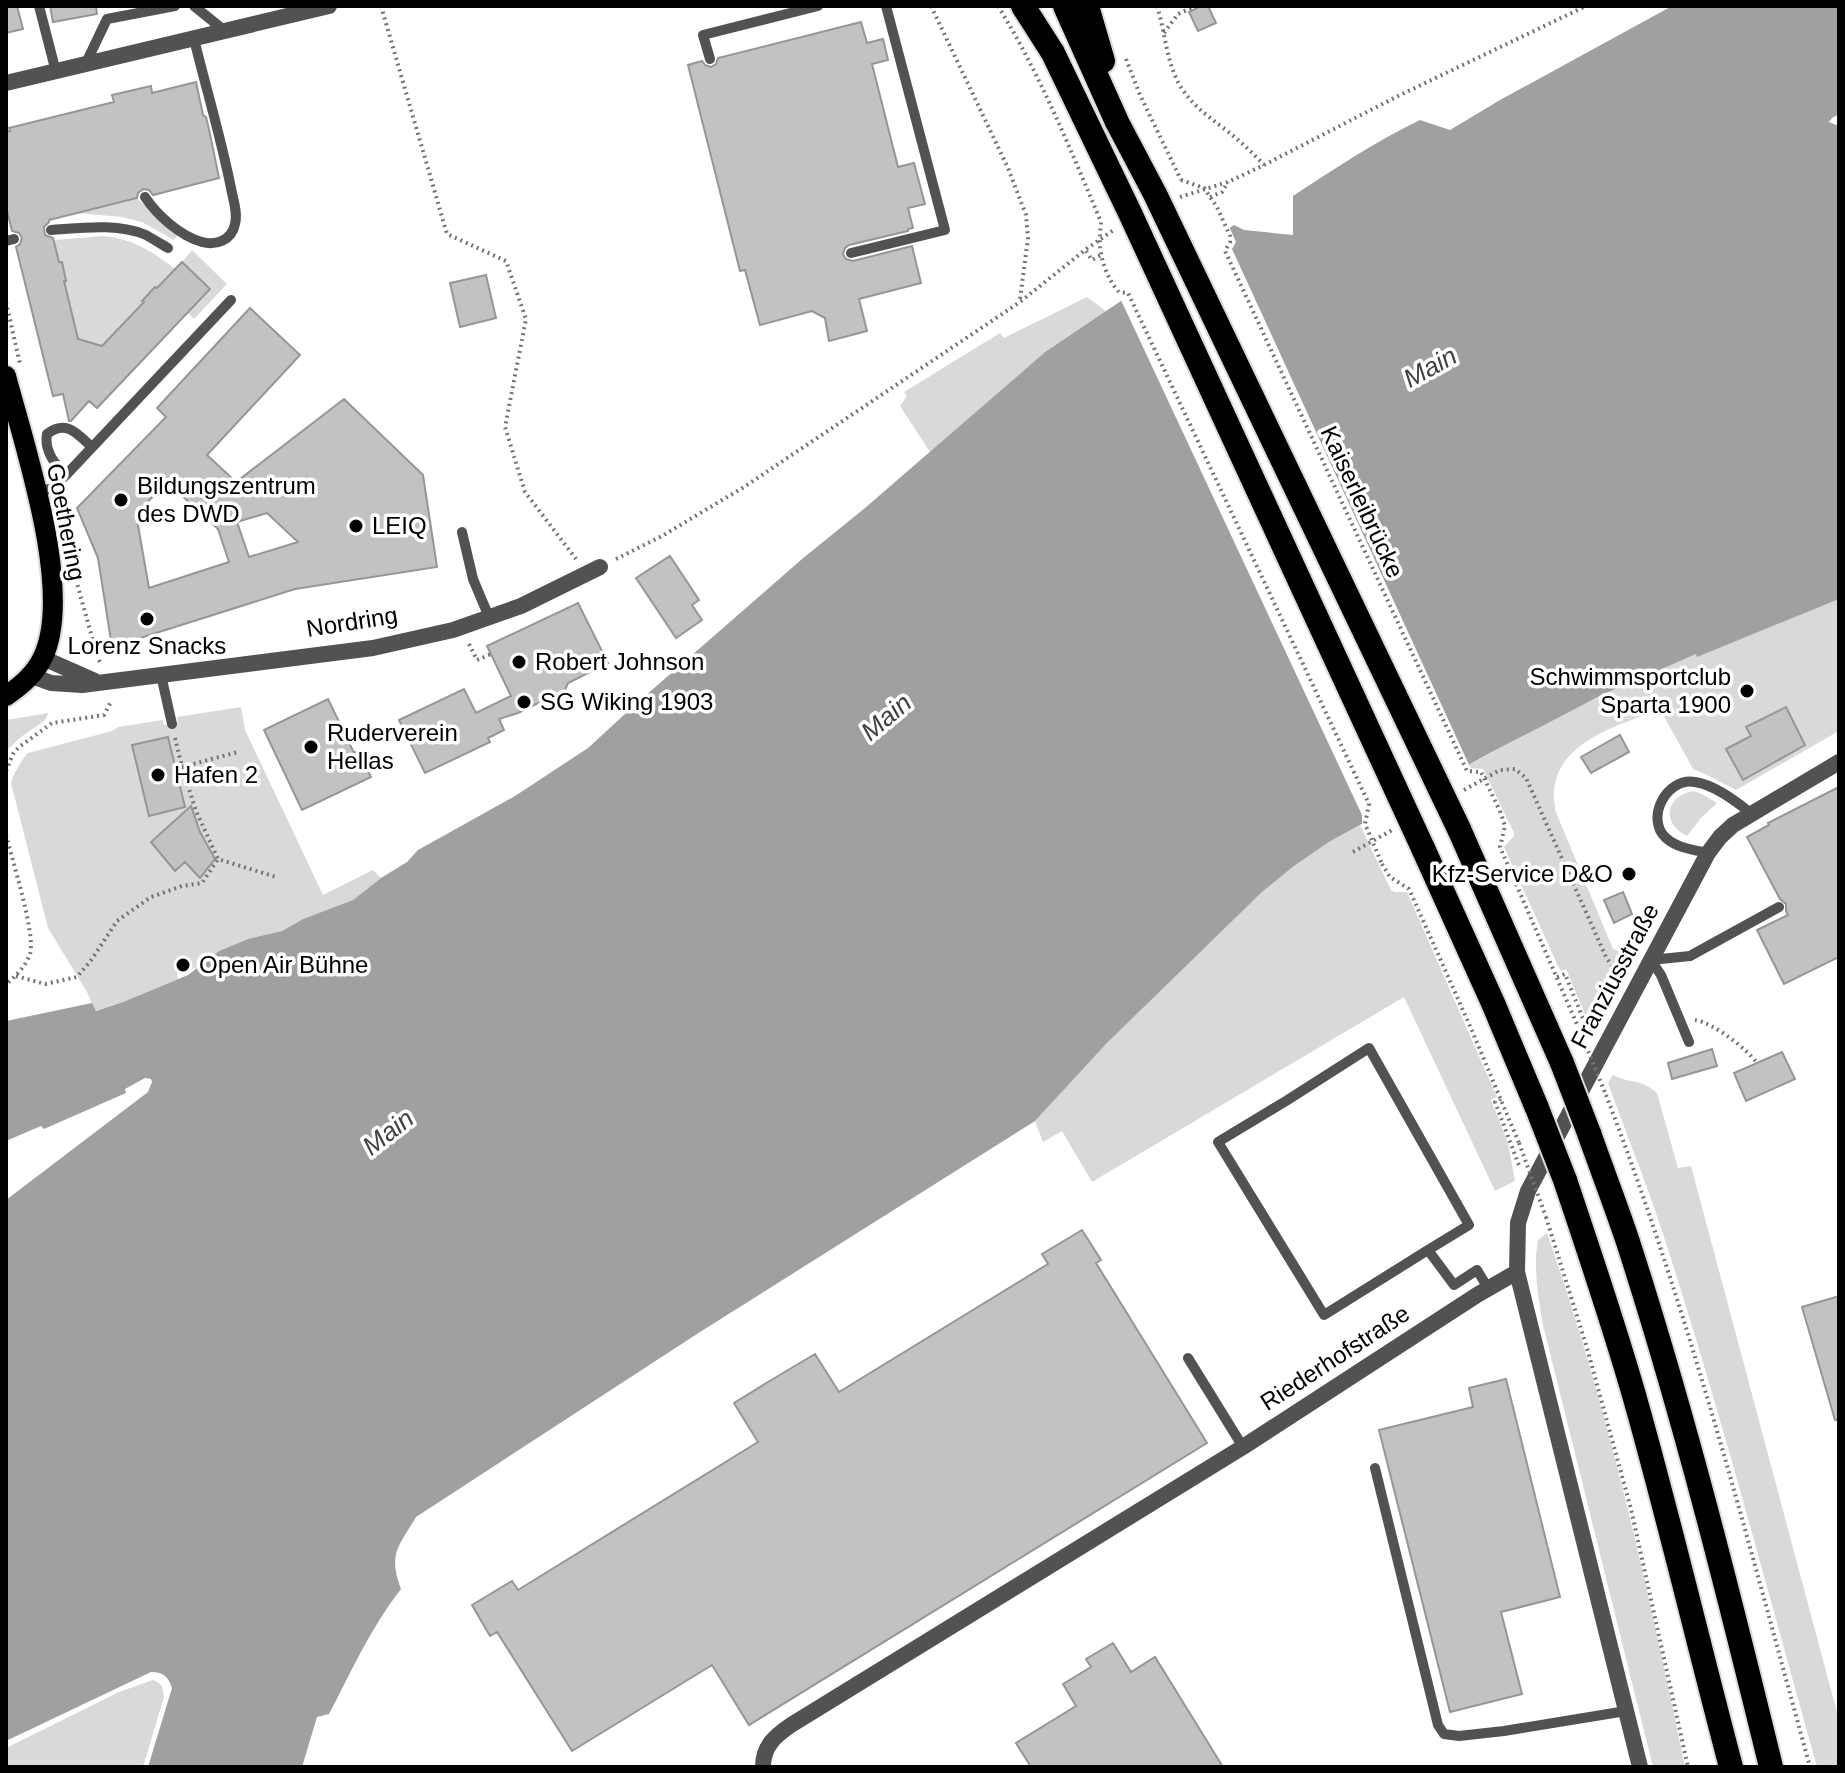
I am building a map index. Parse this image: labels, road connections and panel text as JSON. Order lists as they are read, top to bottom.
{
  "streets": {
    "main road": ["Goethering"],
    "street": ["Nordring", "Franziusstraße", "Riederhofstraße"],
    "path": ["Kaiserleibrücke"]
  },
  "crossings": [
    ["Goethering", "Nordring"],
    ["Franziusstraße", "Riederhofstraße"]
  ],
  "water": ["Main"],
  "places": [
    "Bildungszentrum des DWD",
    "LEIQ",
    "Lorenz Snacks",
    "Robert Johnson",
    "Schwimmsportclub Sparta 1900",
    "SG Wiking 1903",
    "Ruderverein Hellas",
    "Hafen 2",
    "Kfz-Service D&O",
    "Open Air Bühne"
  ]
}
